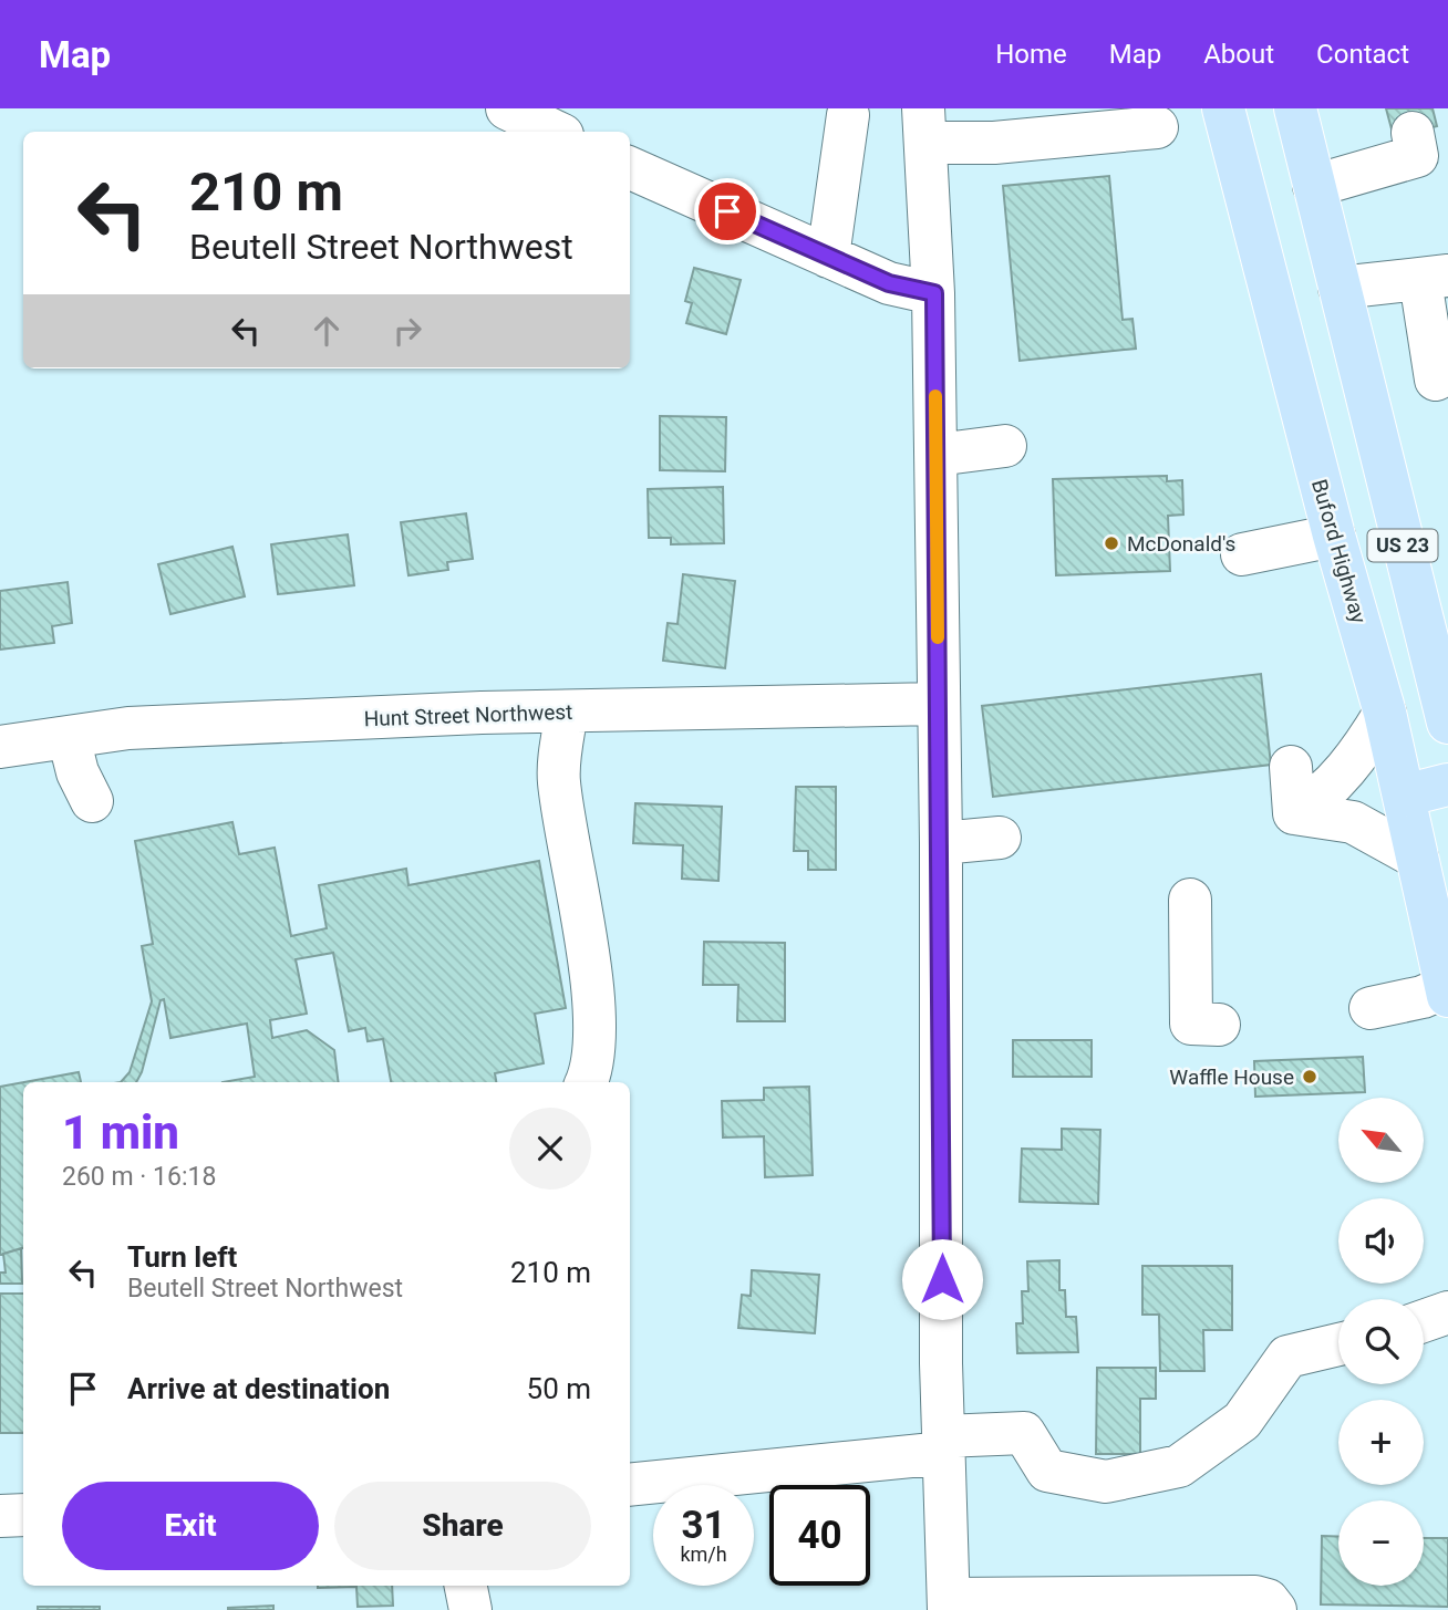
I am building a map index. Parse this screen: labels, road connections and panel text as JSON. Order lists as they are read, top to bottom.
{
  "streets": {
    "main road": ["US 23", "Buford Highway"],
    "street": ["Hunt Street Northwest"]
  },
  "places": ["McDonald's", "Waffle House"],
  "north": "top left",
  "page": {
    "header": "Map",
    "nav": [
      "Home",
      "Map",
      "About",
      "Contact"
    ],
    "turn": ["210 m", "Beutell Street Northwest"],
    "heading": ["1 min", "260 m · 16:18"],
    "map_buttons": ["+", "−"],
    "list": [
      {
        "name": "Turn left",
        "note": "Beutell Street Northwest",
        "value": "210 m"
      },
      {
        "name": "Arrive at destination",
        "value": "50 m"
      }
    ],
    "buttons": ["Exit", "Share"],
    "speed": "31 km/h",
    "limit": "40"
  }
}
